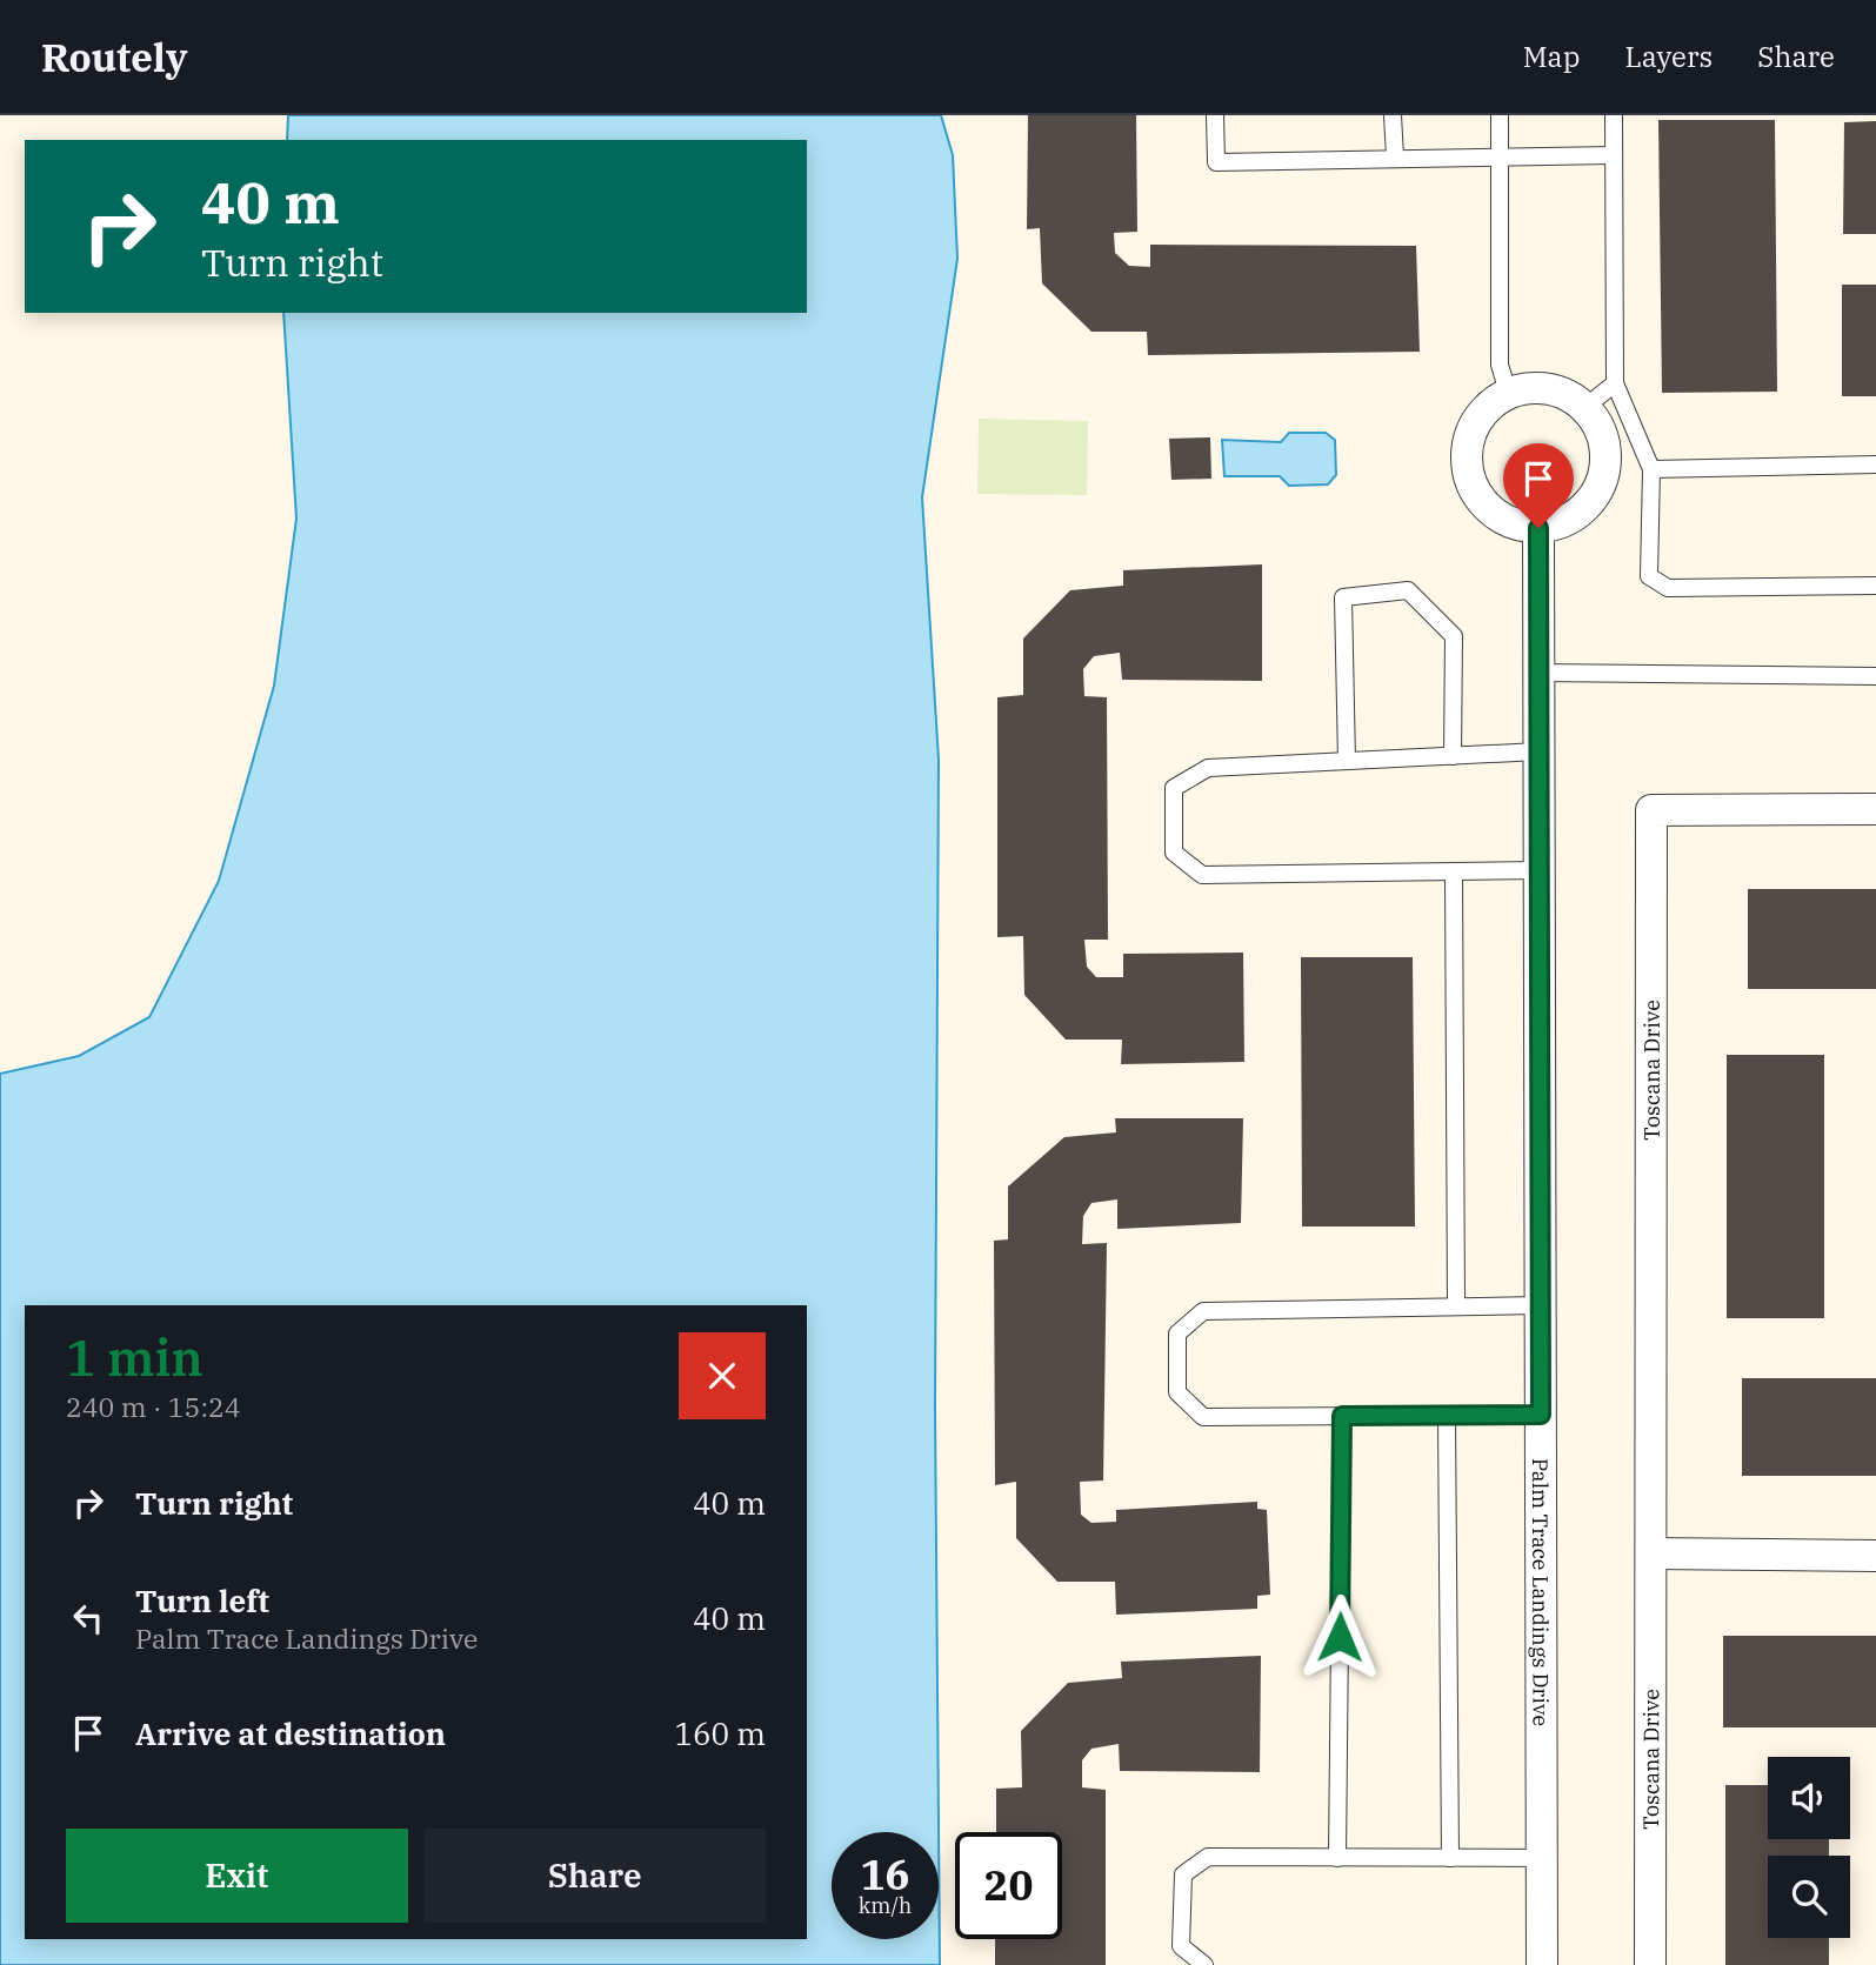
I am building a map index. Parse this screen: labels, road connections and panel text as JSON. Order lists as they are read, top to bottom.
{
  "streets": {
    "street": ["Toscana Drive", "Palm Trace Landings Drive"]
  },
  "page": {
    "header": "Routely",
    "nav": ["Map", "Layers", "Share"],
    "turn": ["40 m", "Turn right"],
    "heading": ["1 min", "240 m · 15:24"],
    "list": [
      {
        "name": "Turn right",
        "value": "40 m"
      },
      {
        "name": "Turn left",
        "note": "Palm Trace Landings Drive",
        "value": "40 m"
      },
      {
        "name": "Arrive at destination",
        "value": "160 m"
      }
    ],
    "buttons": ["Exit", "Share"],
    "speed": "16 km/h",
    "limit": "20"
  }
}
